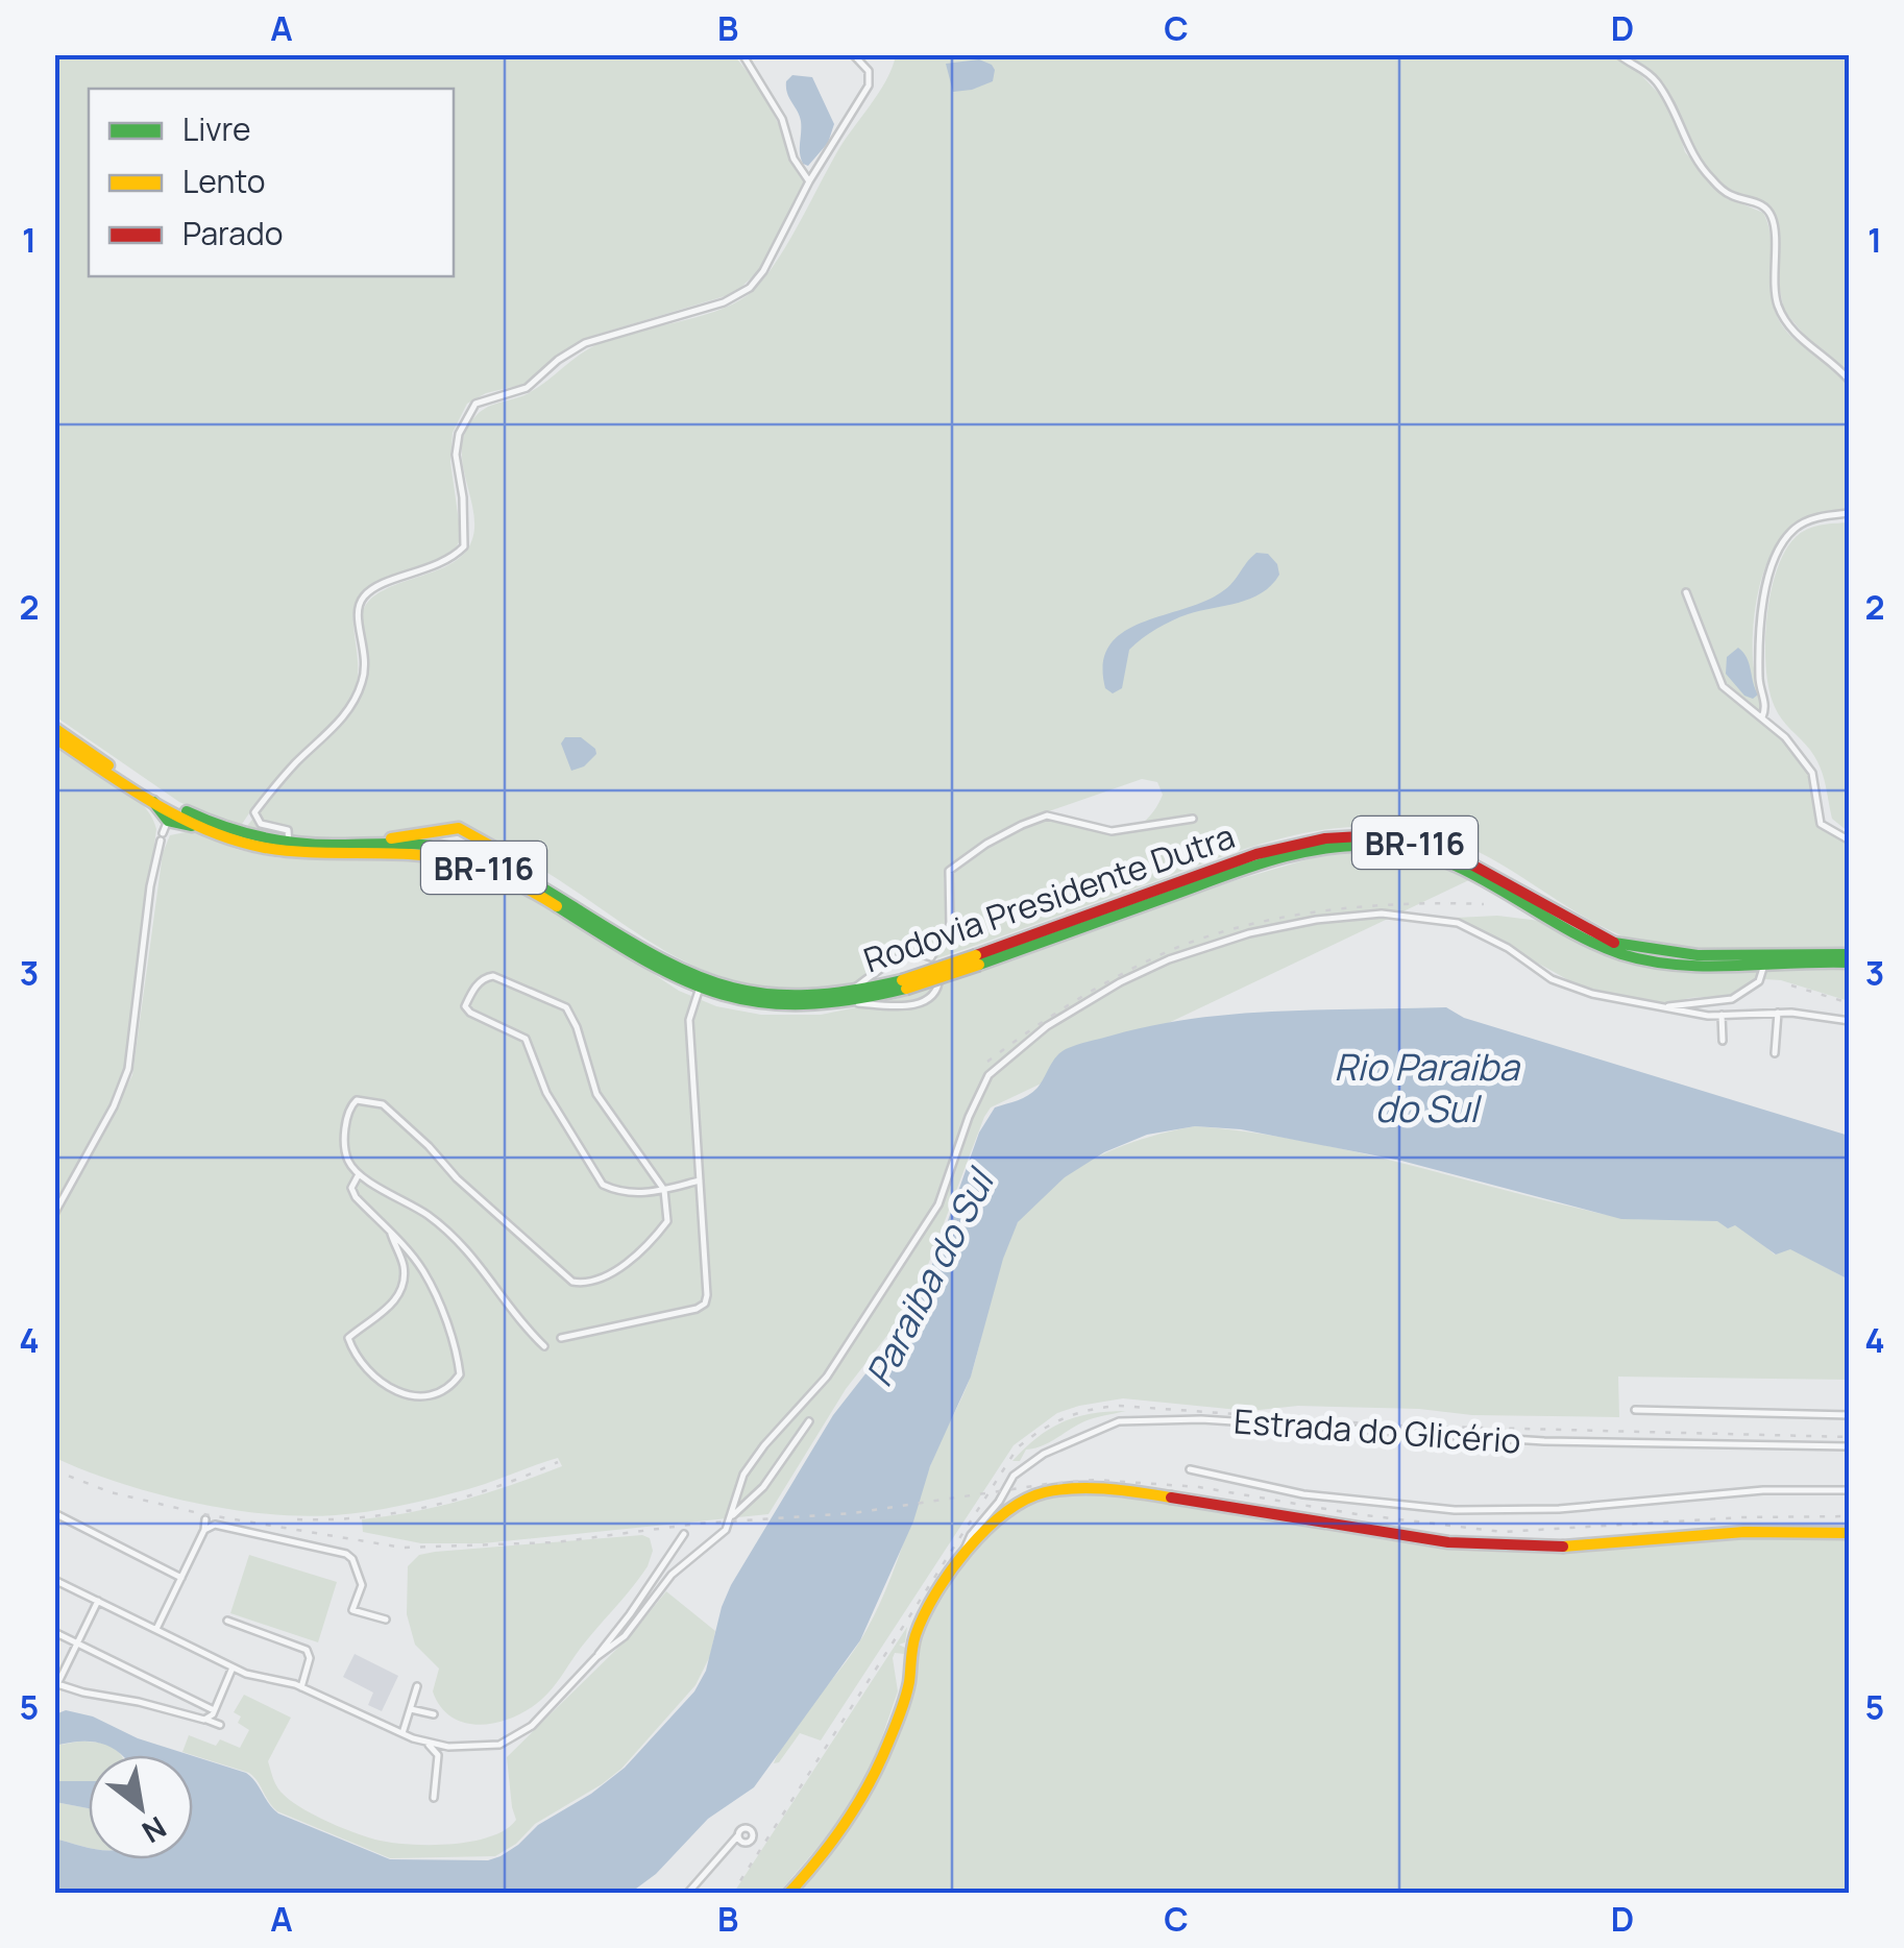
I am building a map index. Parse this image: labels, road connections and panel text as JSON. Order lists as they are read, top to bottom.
{
  "streets": {
    "main road": ["BR-116", "Rodovia Presidente Dutra"],
    "street": ["Estrada do Glicério"]
  },
  "water": ["Rio Paraiba do Sul", "Paraiba do Sul"],
  "legend": ["Livre", "Lento", "Parado"],
  "north": "bottom right",
  "grid": {
    "columns": [
      "A",
      "B",
      "C",
      "D"
    ],
    "rows": [
      "1",
      "2",
      "3",
      "4",
      "5"
    ]
  }
}
